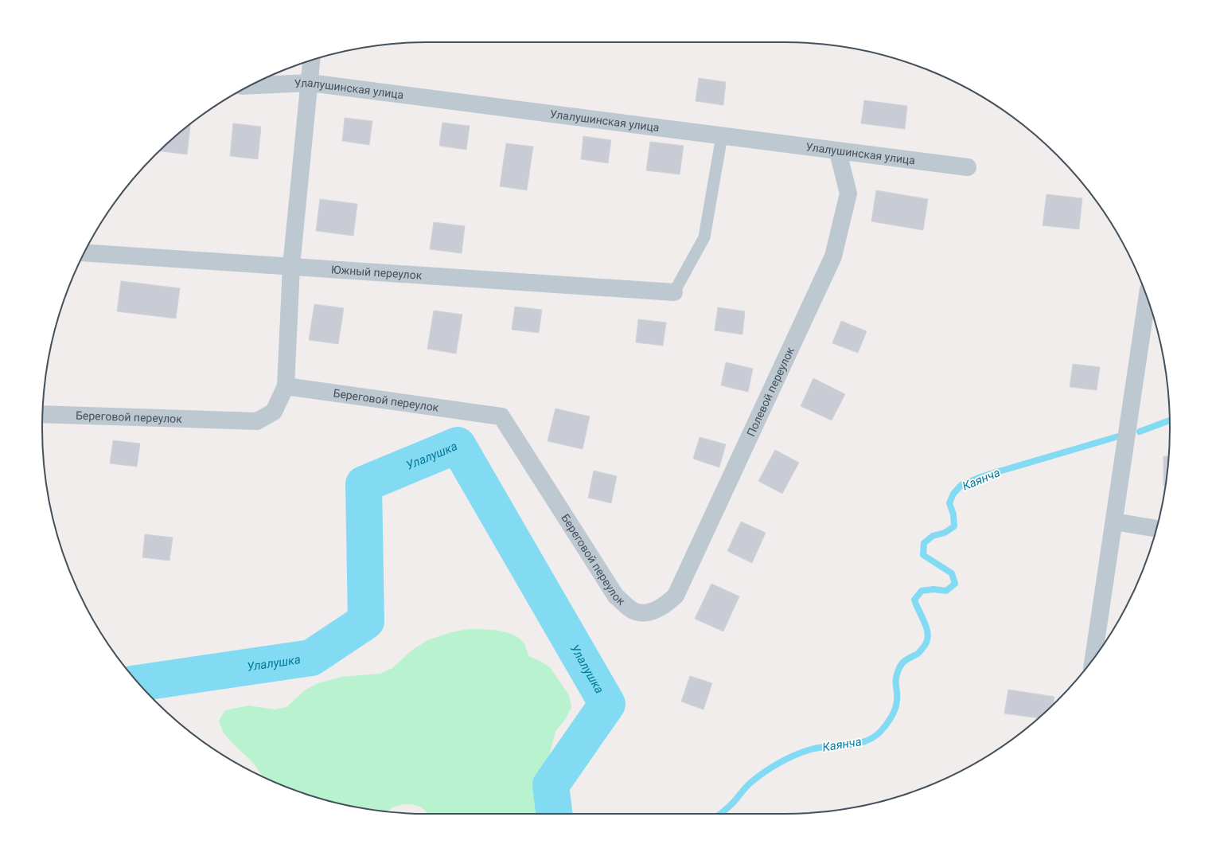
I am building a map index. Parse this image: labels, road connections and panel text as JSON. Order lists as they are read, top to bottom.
{
  "streets": {
    "street": [
      "Улалушинская улица",
      "Южный переулок",
      "Полевой переулок",
      "Береговой переулок"
    ]
  },
  "crossings": [
    ["Улалушинская улица", "Полевой переулок"],
    ["Полевой переулок", "Береговой переулок"]
  ],
  "water": ["Улалушка", "Каянча"]
}
